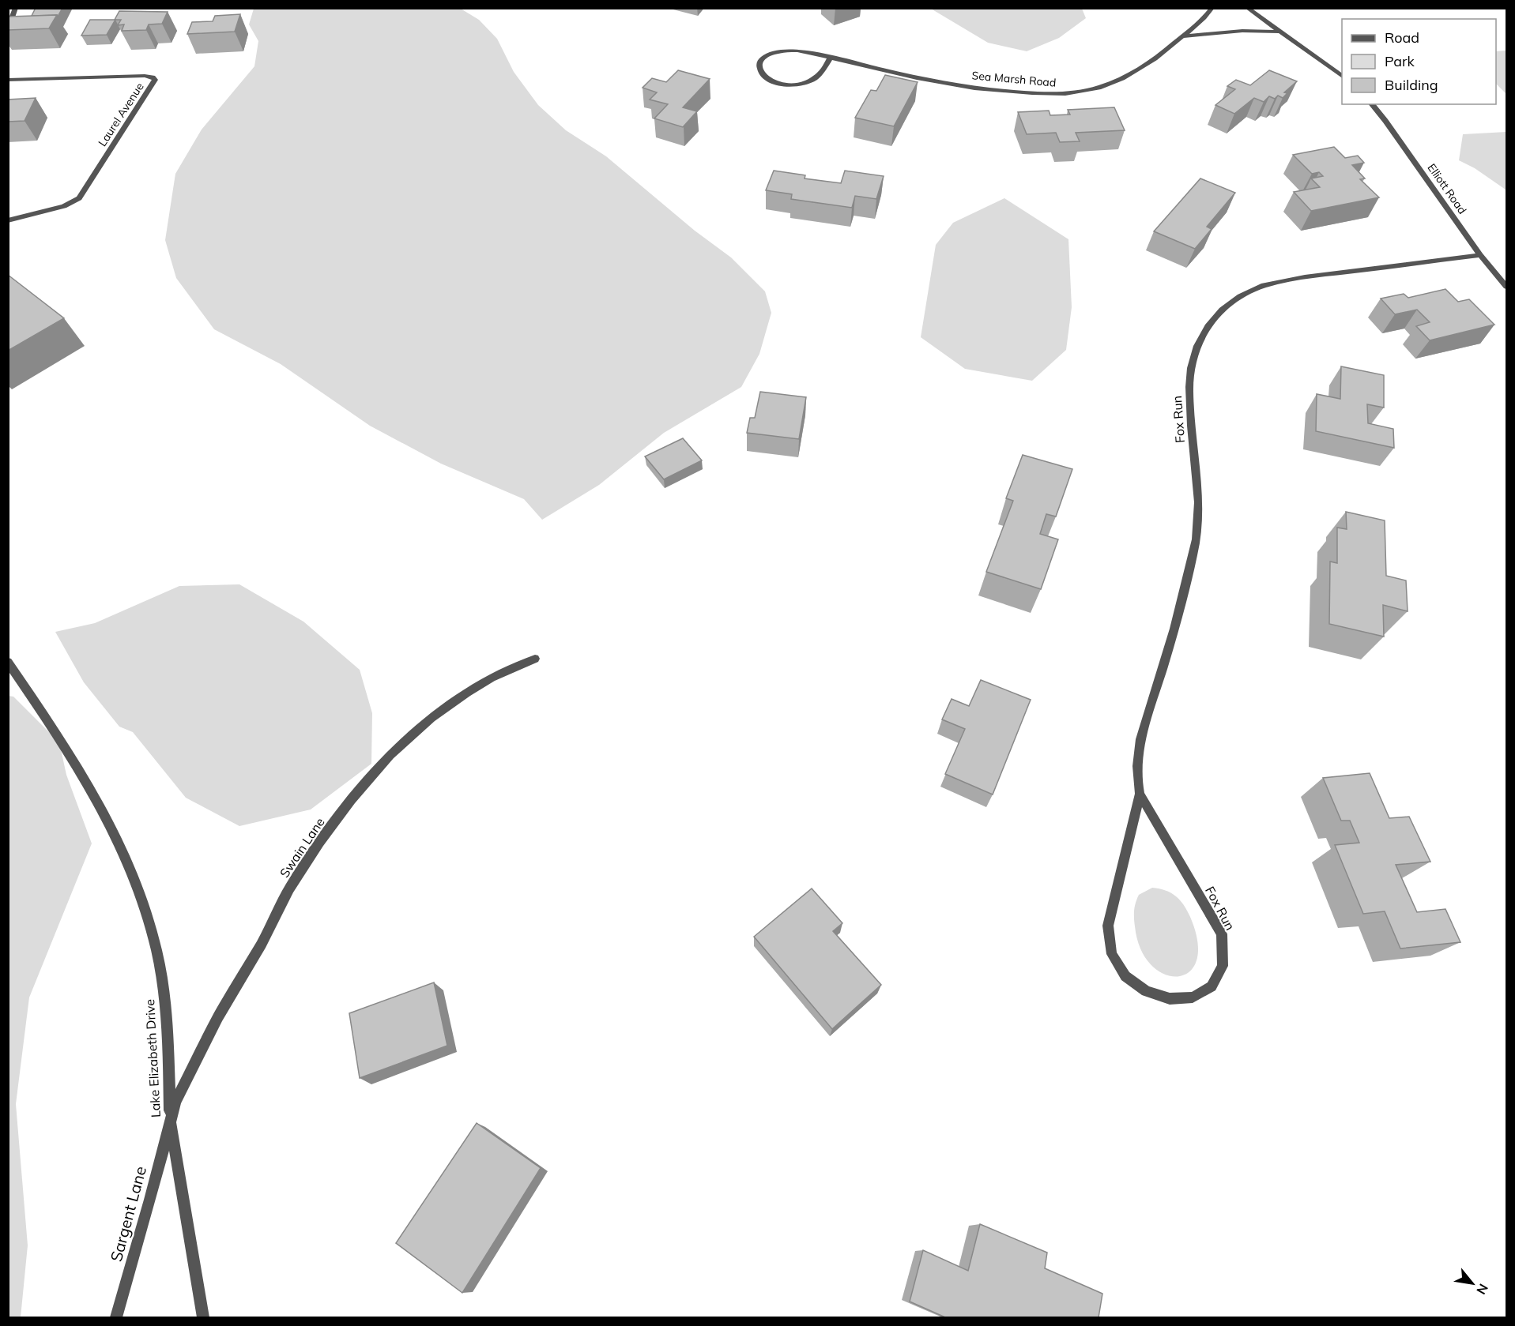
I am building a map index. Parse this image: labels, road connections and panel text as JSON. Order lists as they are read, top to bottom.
{
  "streets": {
    "street": [
      "Sea Marsh Road",
      "Laurel Avenue",
      "Elliott Road",
      "Fox Run",
      "Swain Lane",
      "Lake Elizabeth Drive",
      "Sargent Lane"
    ]
  },
  "crossings": [
    ["Elliott Road", "Fox Run"],
    ["Swain Lane", "Lake Elizabeth Drive"],
    ["Swain Lane", "Sargent Lane"],
    ["Lake Elizabeth Drive", "Sargent Lane"]
  ],
  "legend": ["Road", "Park", "Building"],
  "north": "bottom right"
}
